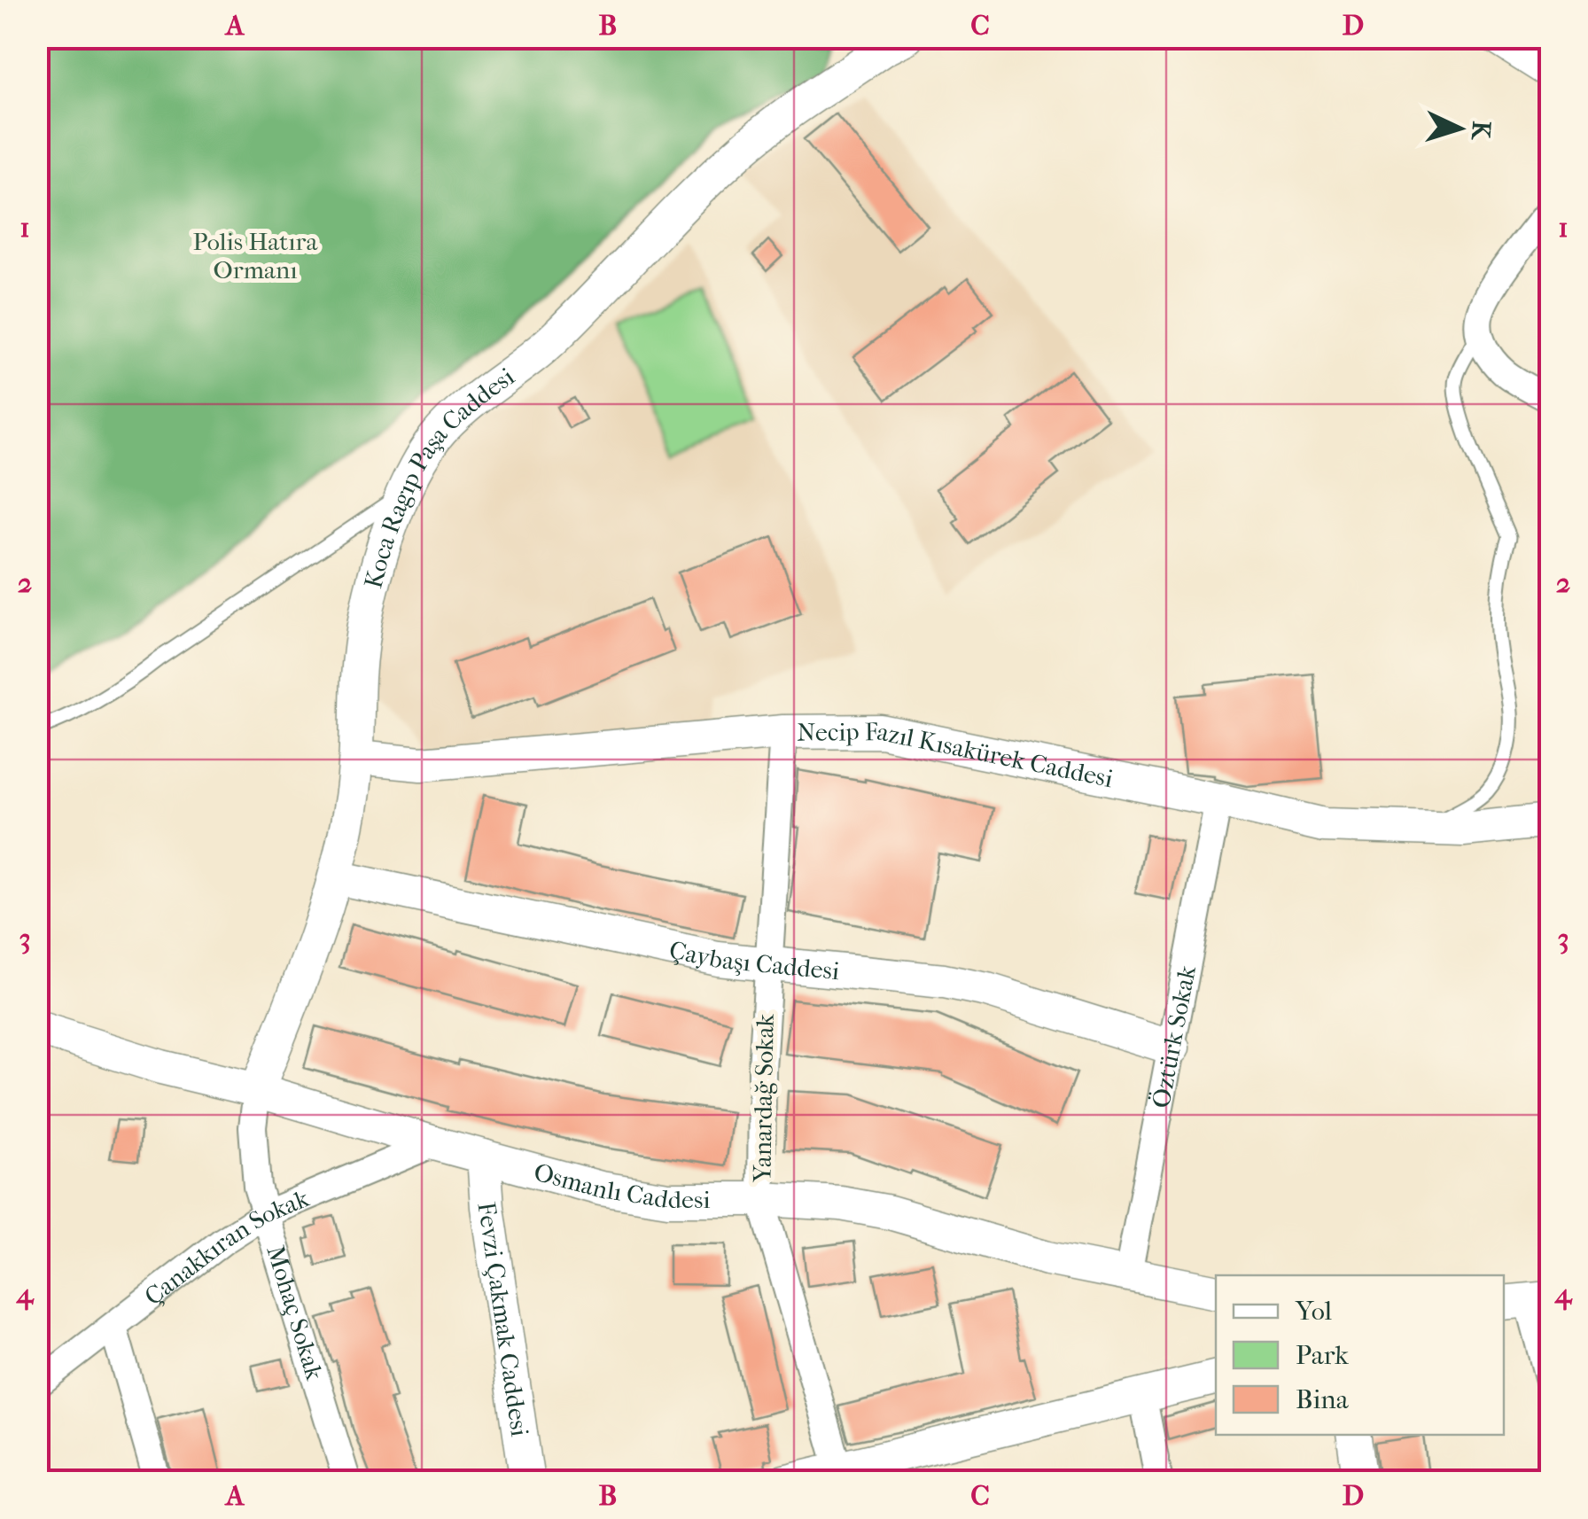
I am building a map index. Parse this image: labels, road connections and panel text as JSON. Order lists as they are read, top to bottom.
{
  "streets": {
    "street": [
      "Koca Ragıp Paşa Caddesi",
      "Necip Fazıl Kısakürek Caddesi",
      "Çaybaşı Caddesi",
      "Öztürk Sokak",
      "Yanardağ Sokak",
      "Osmanlı Caddesi",
      "Çanakkıran Sokak",
      "Mohaç Sokak",
      "Fevzi Çakmak Caddesi"
    ]
  },
  "crossings": [
    ["Koca Ragıp Paşa Caddesi", "Necip Fazıl Kısakürek Caddesi"],
    ["Koca Ragıp Paşa Caddesi", "Çaybaşı Caddesi"],
    ["Koca Ragıp Paşa Caddesi", "Osmanlı Caddesi"],
    ["Koca Ragıp Paşa Caddesi", "Mohaç Sokak"],
    ["Necip Fazıl Kısakürek Caddesi", "Öztürk Sokak"],
    ["Necip Fazıl Kısakürek Caddesi", "Yanardağ Sokak"],
    ["Çaybaşı Caddesi", "Öztürk Sokak"],
    ["Çaybaşı Caddesi", "Yanardağ Sokak"],
    ["Öztürk Sokak", "Osmanlı Caddesi"],
    ["Yanardağ Sokak", "Osmanlı Caddesi"],
    ["Osmanlı Caddesi", "Çanakkıran Sokak"],
    ["Osmanlı Caddesi", "Mohaç Sokak"],
    ["Osmanlı Caddesi", "Fevzi Çakmak Caddesi"],
    ["Çanakkıran Sokak", "Mohaç Sokak"]
  ],
  "parks": ["Polis Hatıra Ormanı"],
  "legend": ["Yol", "Park", "Bina"],
  "north": "right",
  "grid": {
    "columns": [
      "A",
      "B",
      "C",
      "D"
    ],
    "rows": [
      "1",
      "2",
      "3",
      "4"
    ]
  }
}
